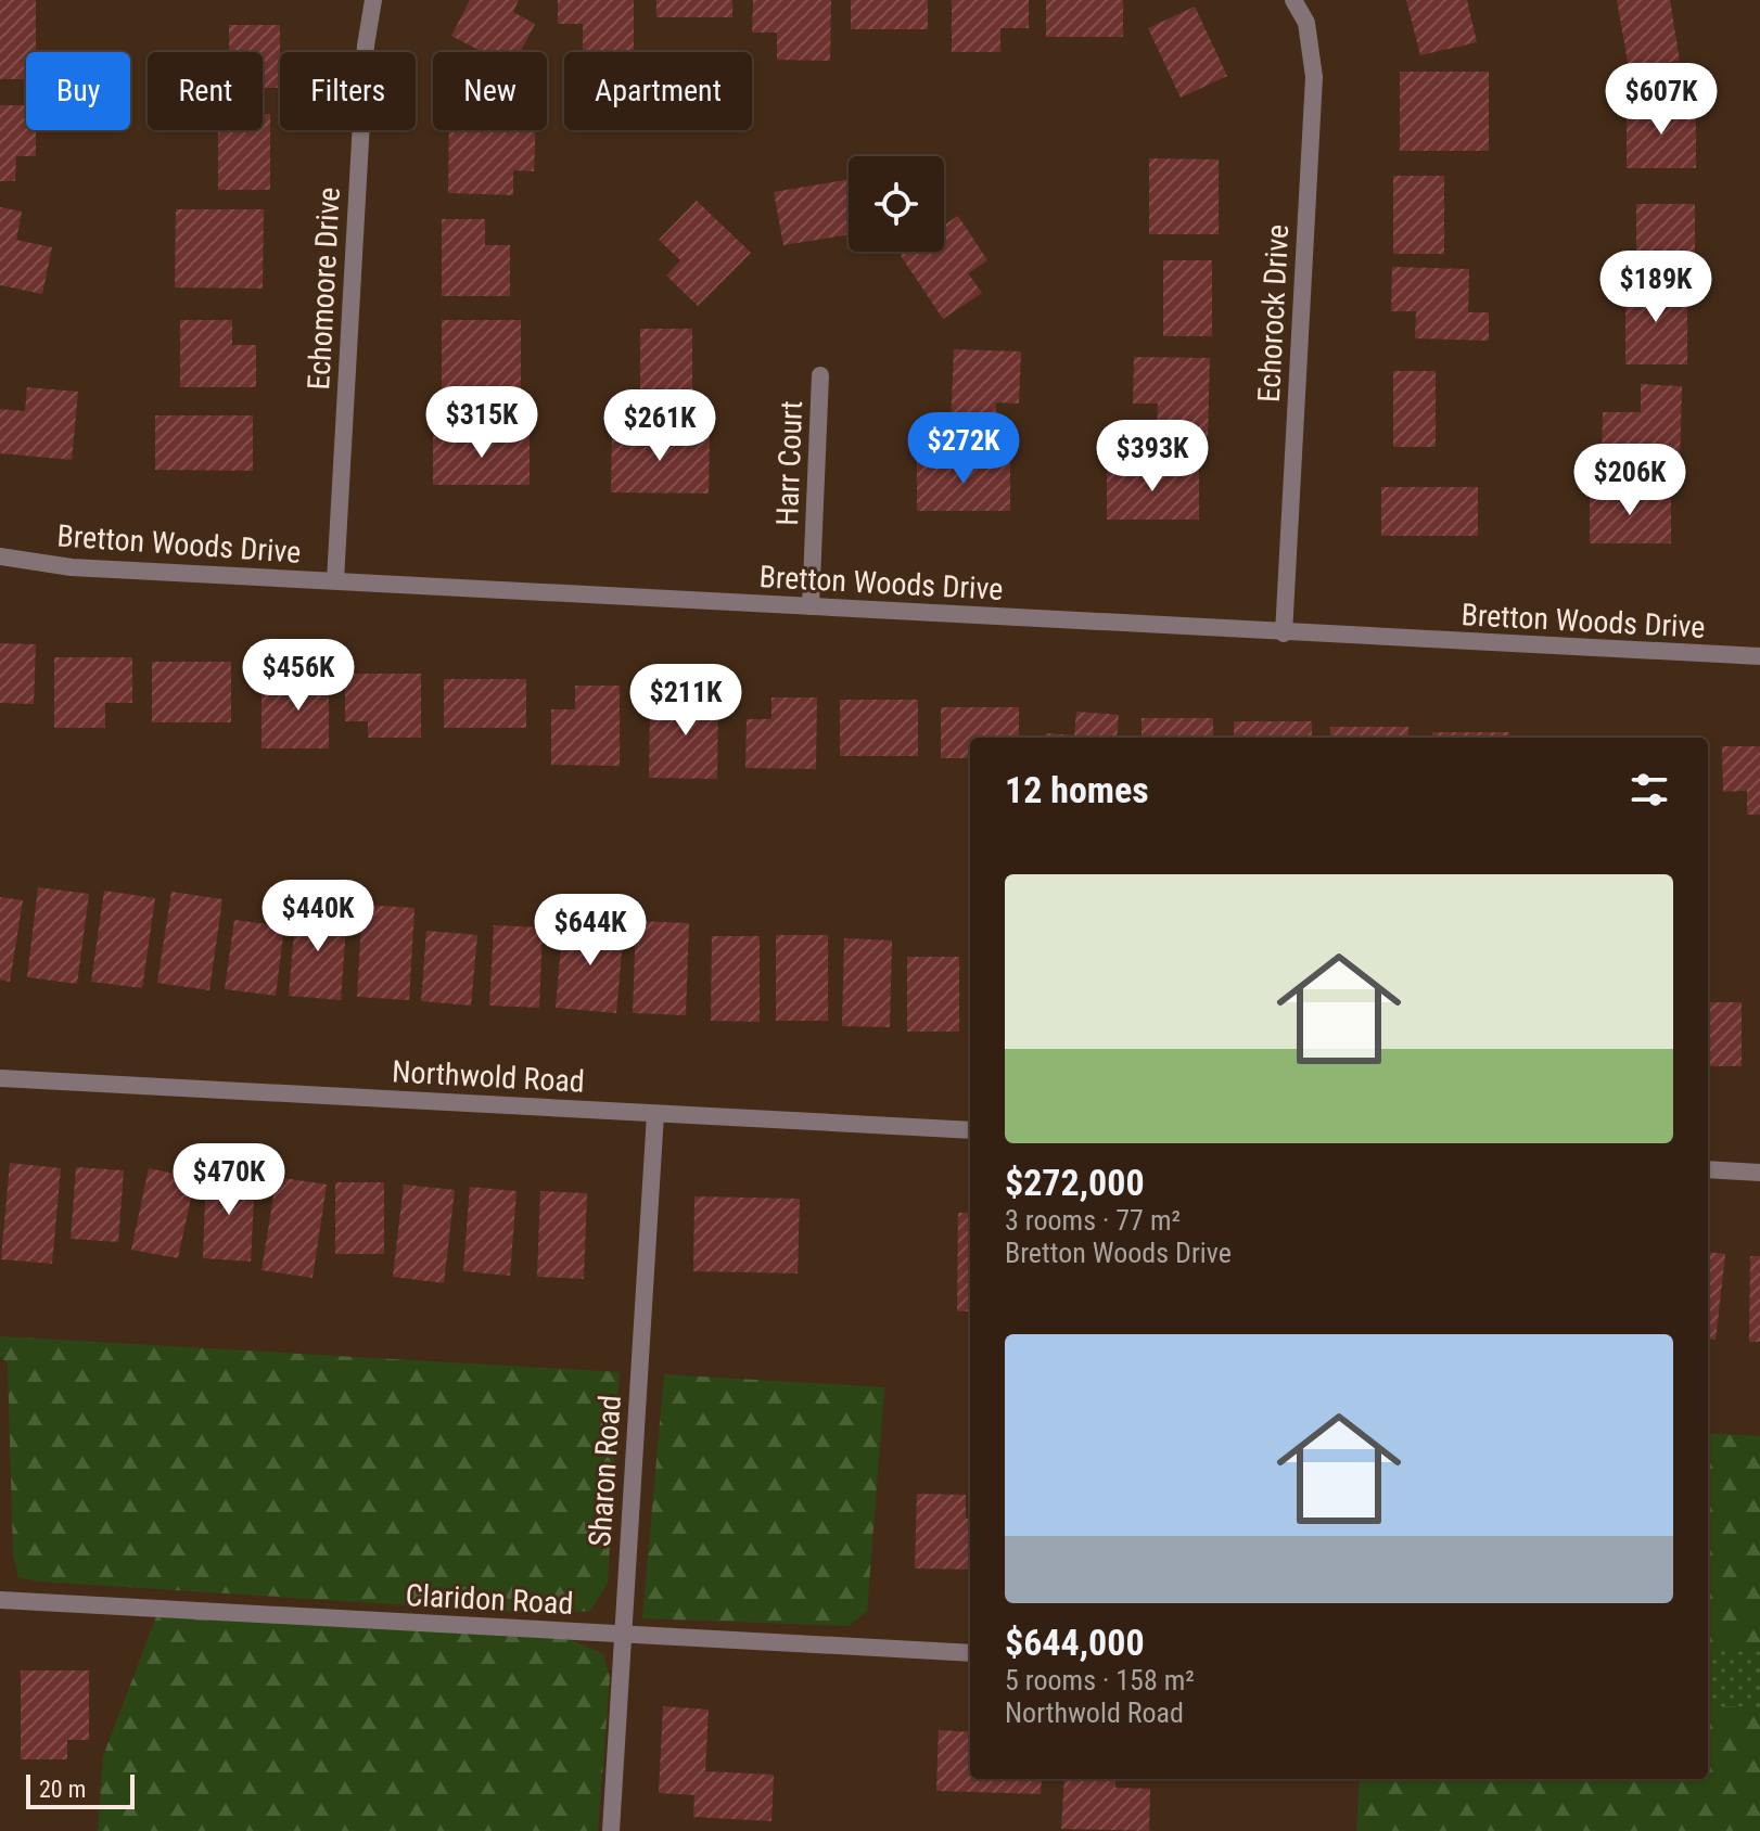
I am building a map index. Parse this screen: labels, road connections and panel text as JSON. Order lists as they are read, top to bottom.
{
  "streets": {
    "street": [
      "Echomoore Drive",
      "Echorock Drive",
      "Harr Court",
      "Bretton Woods Drive",
      "Northwold Road",
      "Sharon Road",
      "Claridon Road"
    ]
  },
  "crossings": [
    ["Echomoore Drive", "Bretton Woods Drive"],
    ["Echorock Drive", "Bretton Woods Drive"],
    ["Harr Court", "Bretton Woods Drive"],
    ["Northwold Road", "Sharon Road"],
    ["Sharon Road", "Claridon Road"]
  ],
  "scale_bar": "20 m",
  "page": {
    "chip": [
      "Buy",
      "Rent",
      "Filters",
      "New",
      "Apartment"
    ],
    "price": [
      "$607K",
      "$189K",
      "$315K",
      "$261K",
      "$272K",
      "$393K",
      "$206K",
      "$456K",
      "$211K",
      "$440K",
      "$644K",
      "$470K"
    ],
    "heading": "12 homes",
    "list": [
      {
        "name": "$272,000",
        "note": "3 rooms · 77 m² · Bretton Woods Drive"
      },
      {
        "name": "$644,000",
        "note": "5 rooms · 158 m² · Northwold Road"
      }
    ],
    "scale": "20 m"
  }
}
